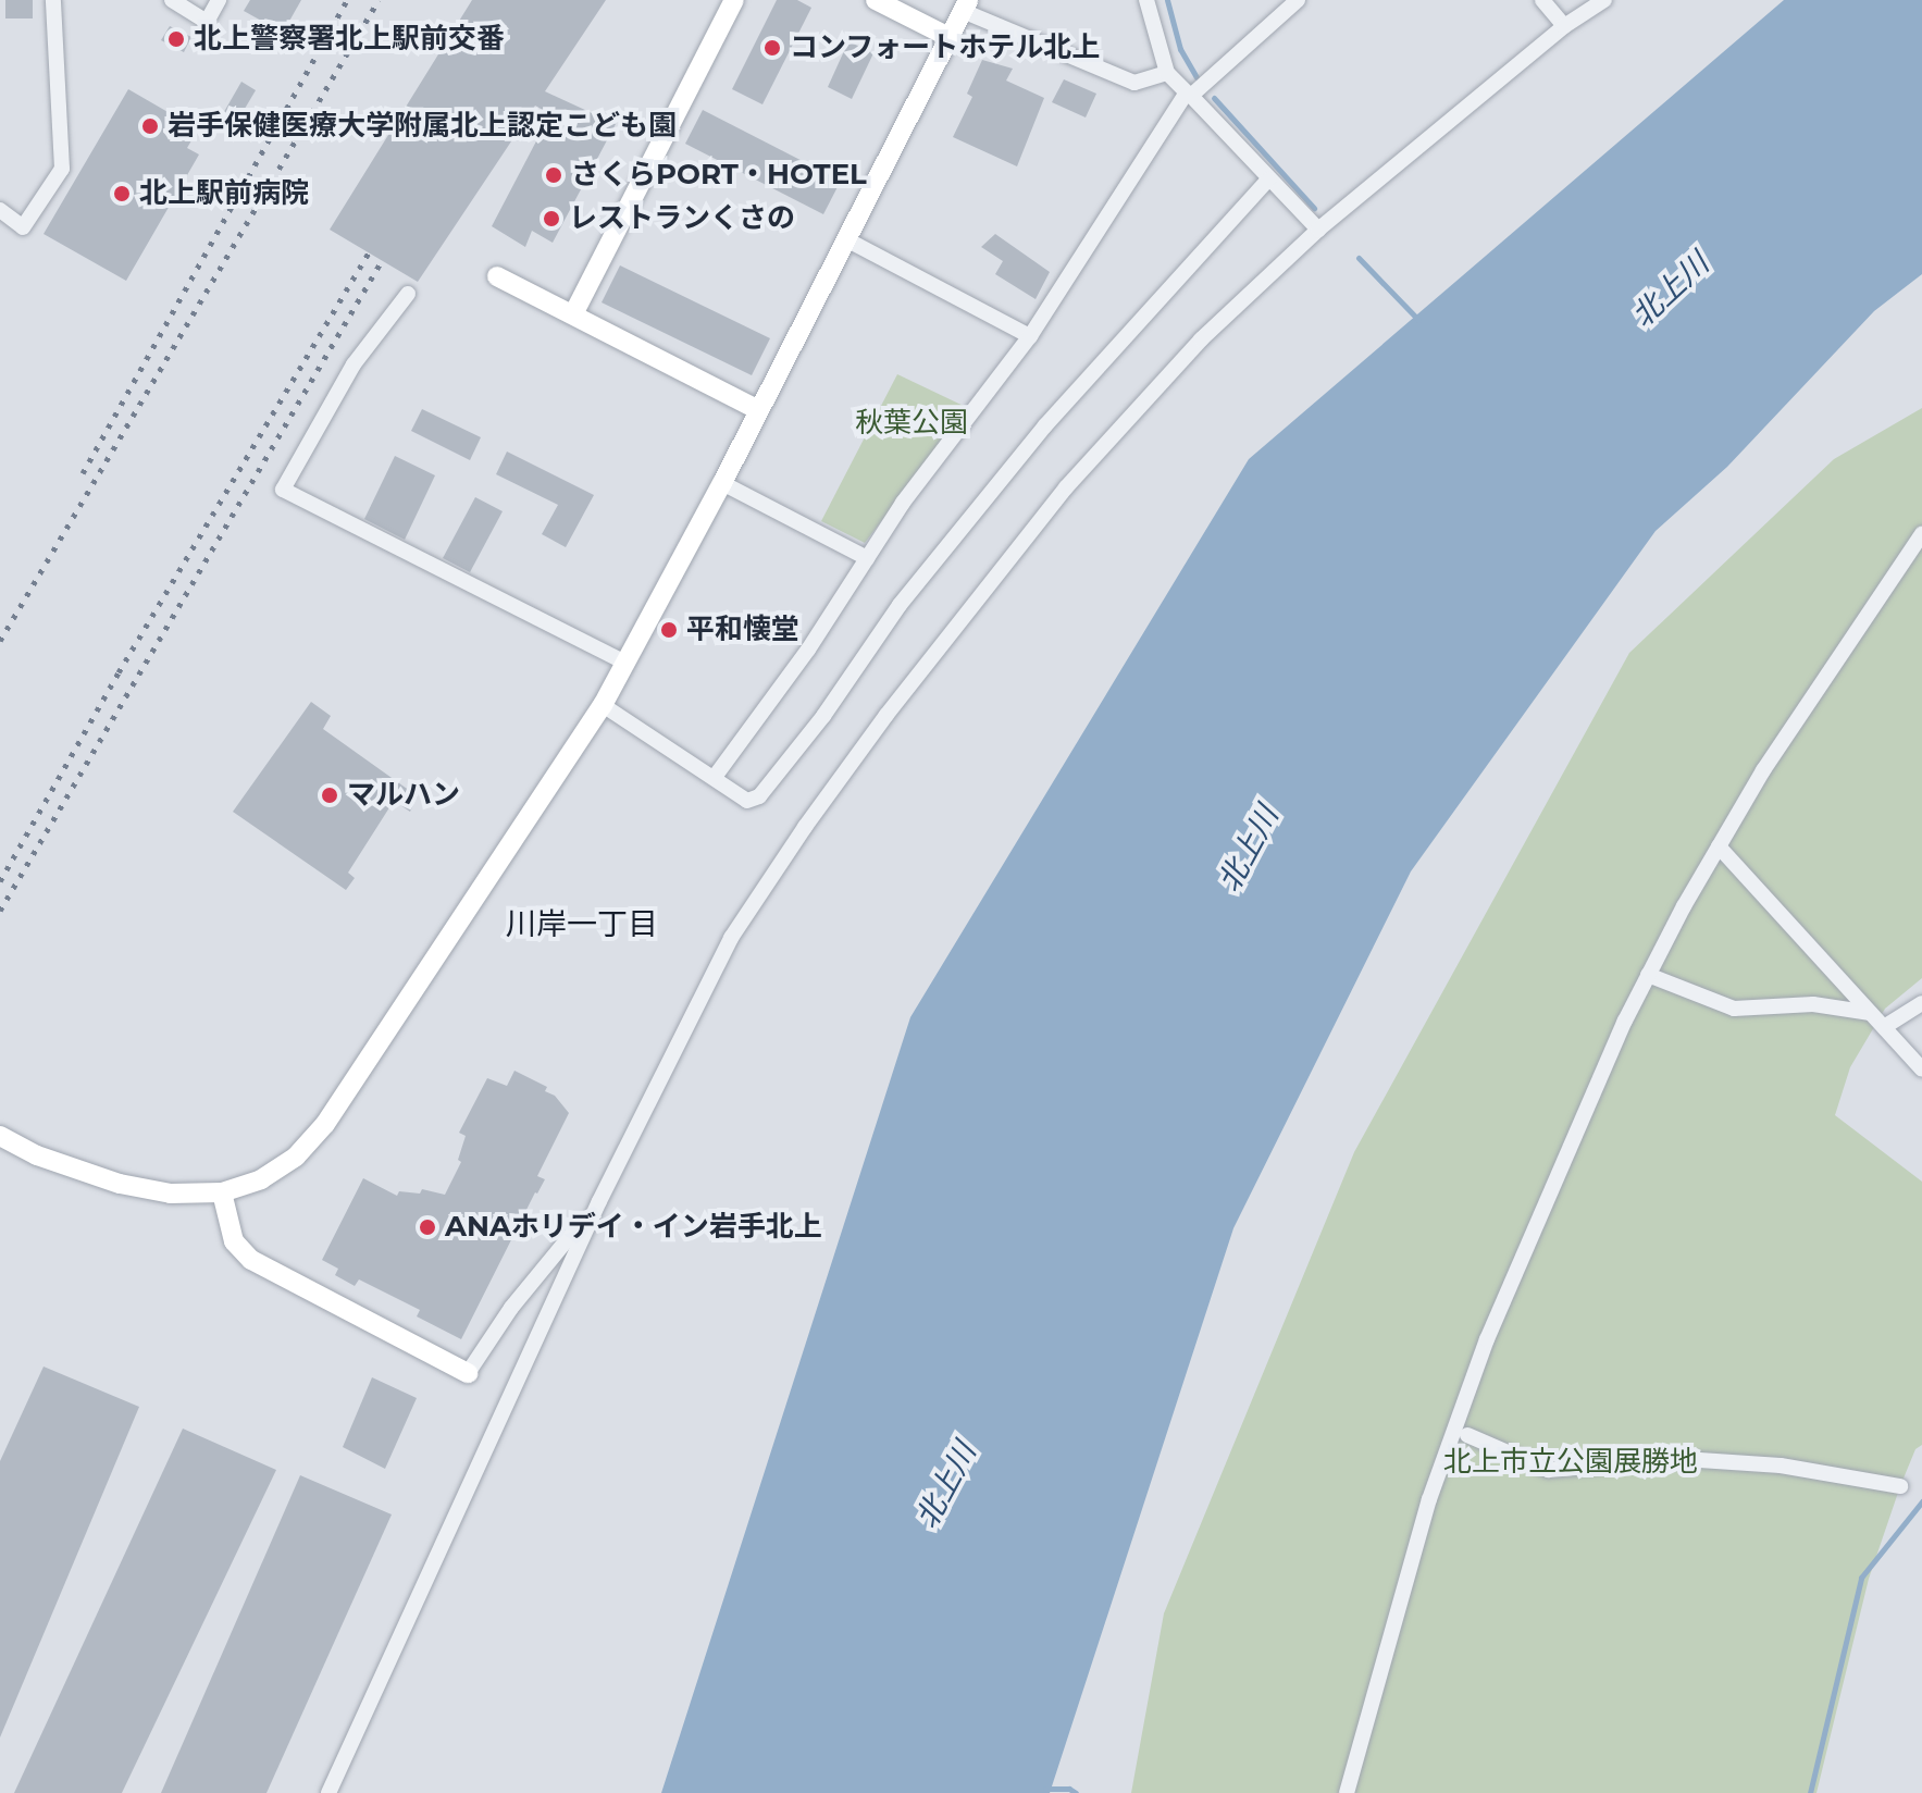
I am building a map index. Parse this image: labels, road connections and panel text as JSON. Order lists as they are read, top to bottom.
{
  "districts": ["川岸一丁目"],
  "water": ["北上川"],
  "parks": ["秋葉公園", "北上市立公園展勝地"],
  "places": [
    "北上警察署北上駅前交番",
    "コンフォートホテル北上",
    "岩手保健医療大学附属北上認定こども園",
    "さくらPORT・HOTEL",
    "北上駅前病院",
    "レストランくさの",
    "平和懐堂",
    "マルハン",
    "ANAホリデイ・イン岩手北上"
  ]
}
